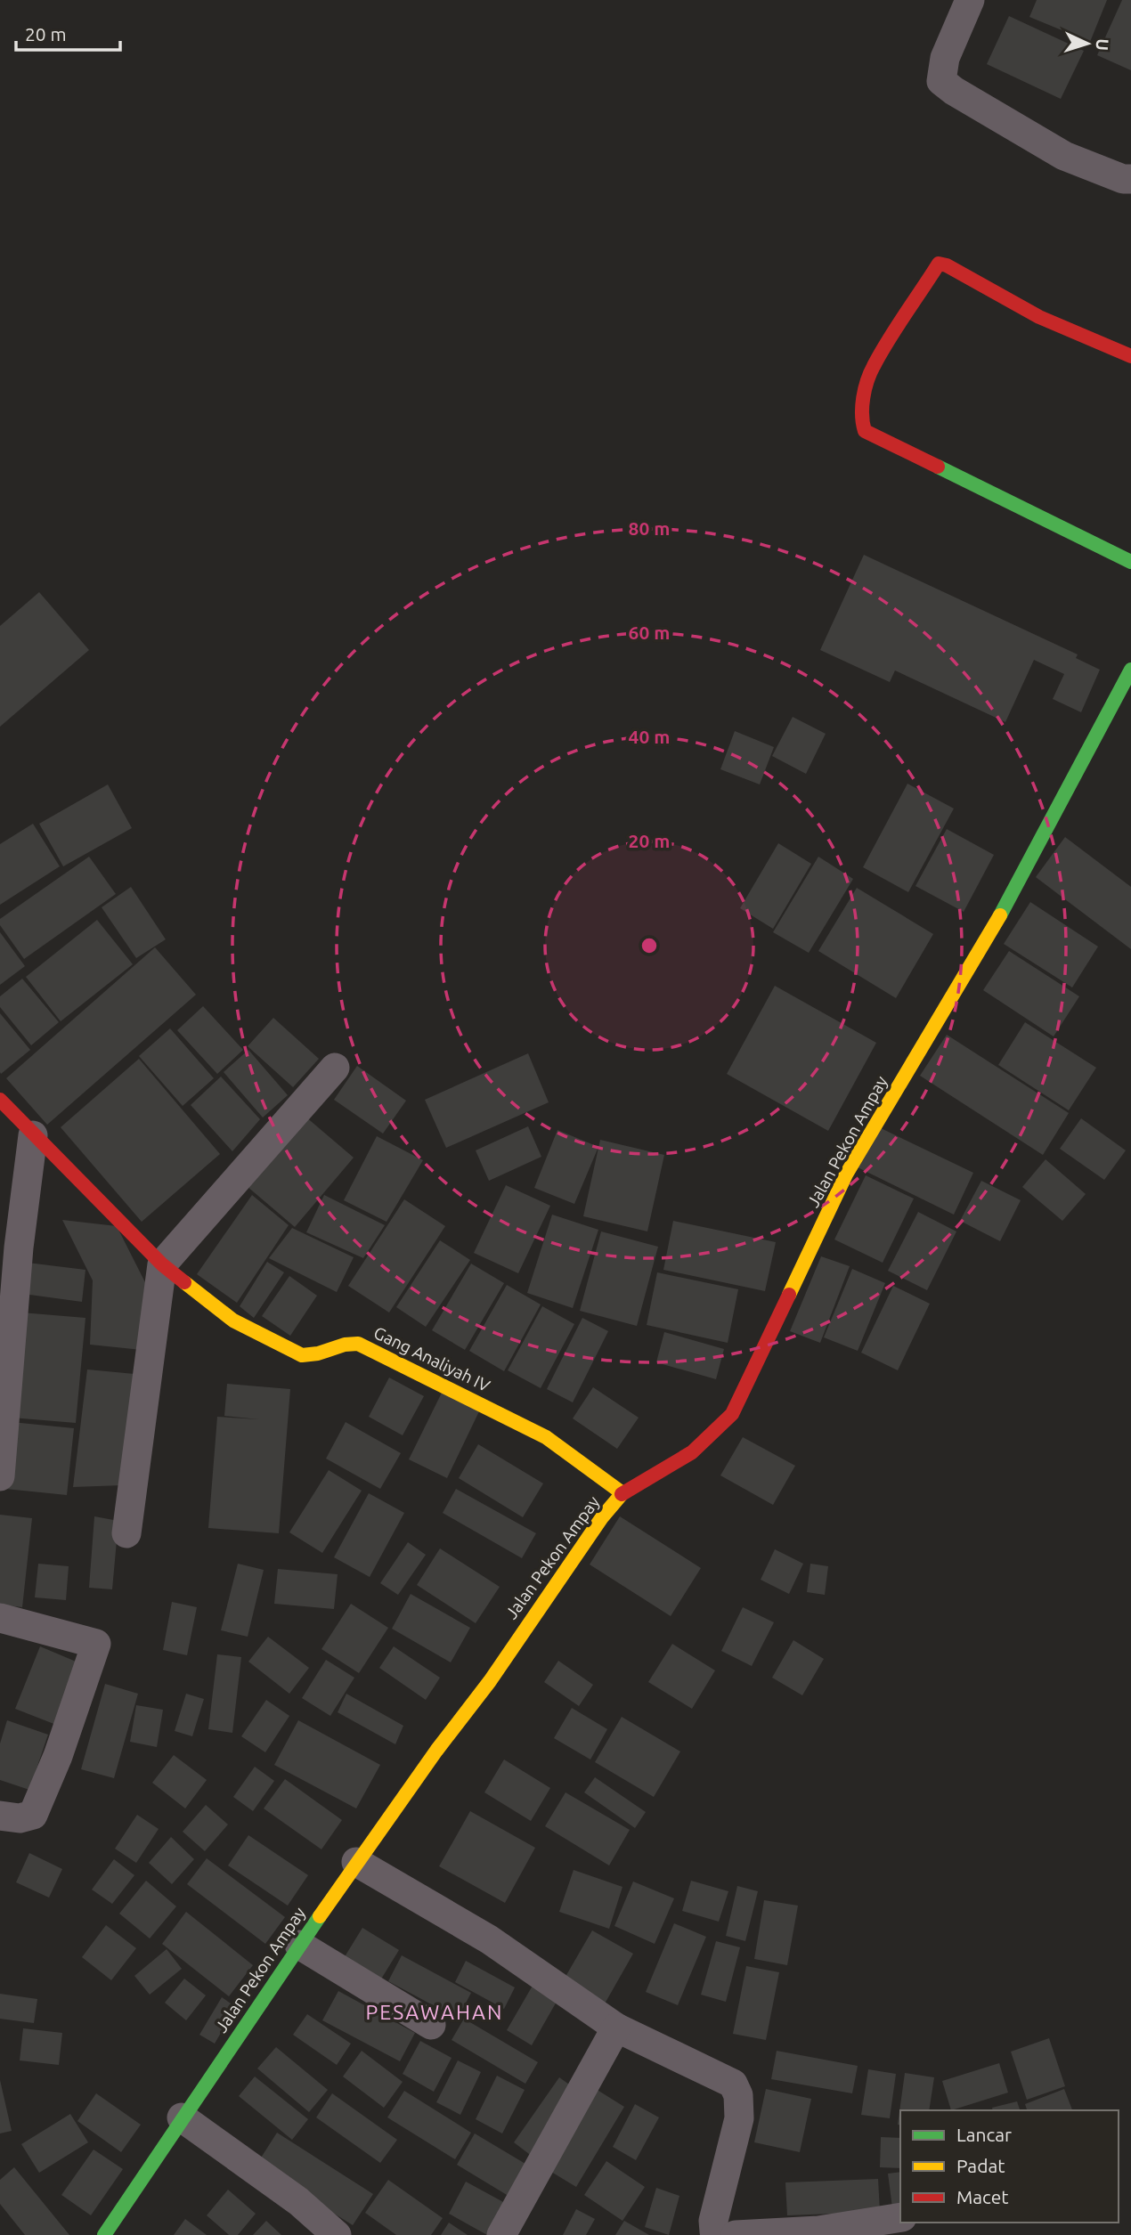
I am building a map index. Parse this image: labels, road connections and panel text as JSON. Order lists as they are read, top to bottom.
{
  "streets": {
    "street": ["Jalan Pekon Ampay", "Gang Analiyah IV"]
  },
  "crossings": [
    ["Jalan Pekon Ampay", "Gang Analiyah IV"]
  ],
  "districts": ["PESAWAHAN"],
  "legend": ["Lancar", "Padat", "Macet"],
  "scale_bar": "20 m",
  "north": "right",
  "rings": [
    "80 m",
    "60 m",
    "40 m",
    "20 m"
  ]
}
